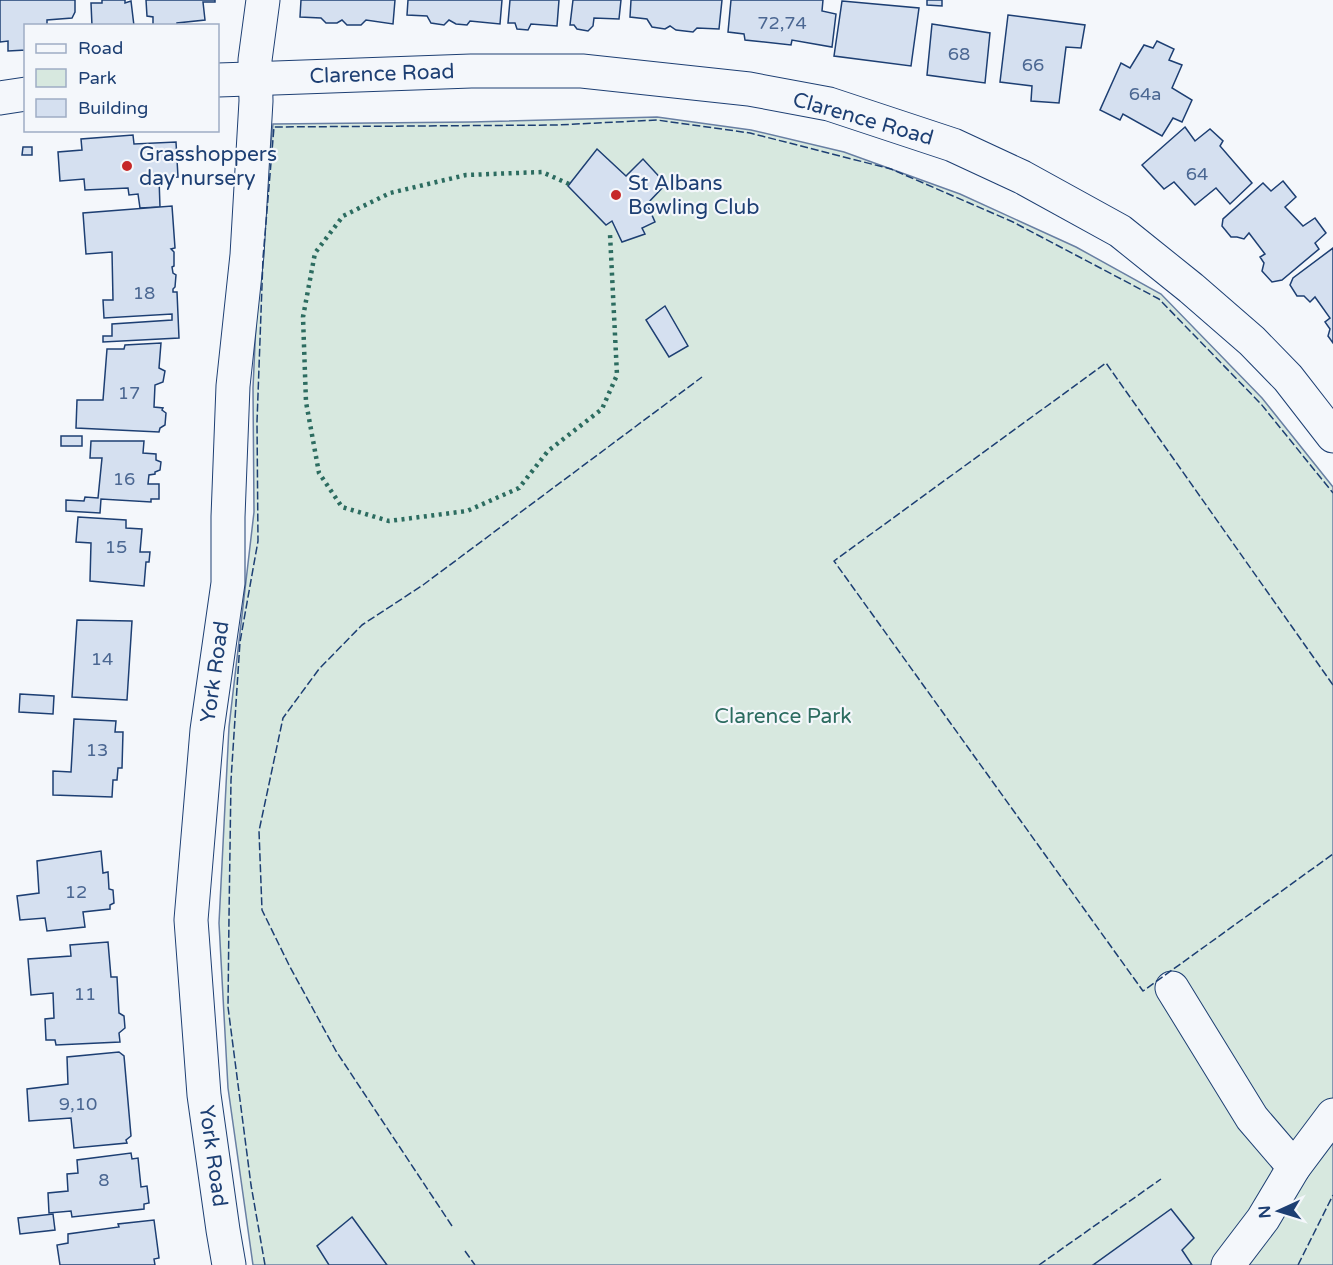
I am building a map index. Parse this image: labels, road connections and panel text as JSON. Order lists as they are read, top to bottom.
{
  "streets": {
    "street": ["Clarence Road", "York Road"]
  },
  "crossings": [
    ["Clarence Road", "York Road"]
  ],
  "parks": ["Clarence Park"],
  "places": ["Grasshoppers day nursery", "St Albans Bowling Club"],
  "house_numbers": [
    "72,74",
    "68",
    "66",
    "64a",
    "64",
    "18",
    "17",
    "16",
    "15",
    "14",
    "13",
    "12",
    "11",
    "9,10",
    "8"
  ],
  "legend": ["Road", "Park", "Building"],
  "north": "left"
}
